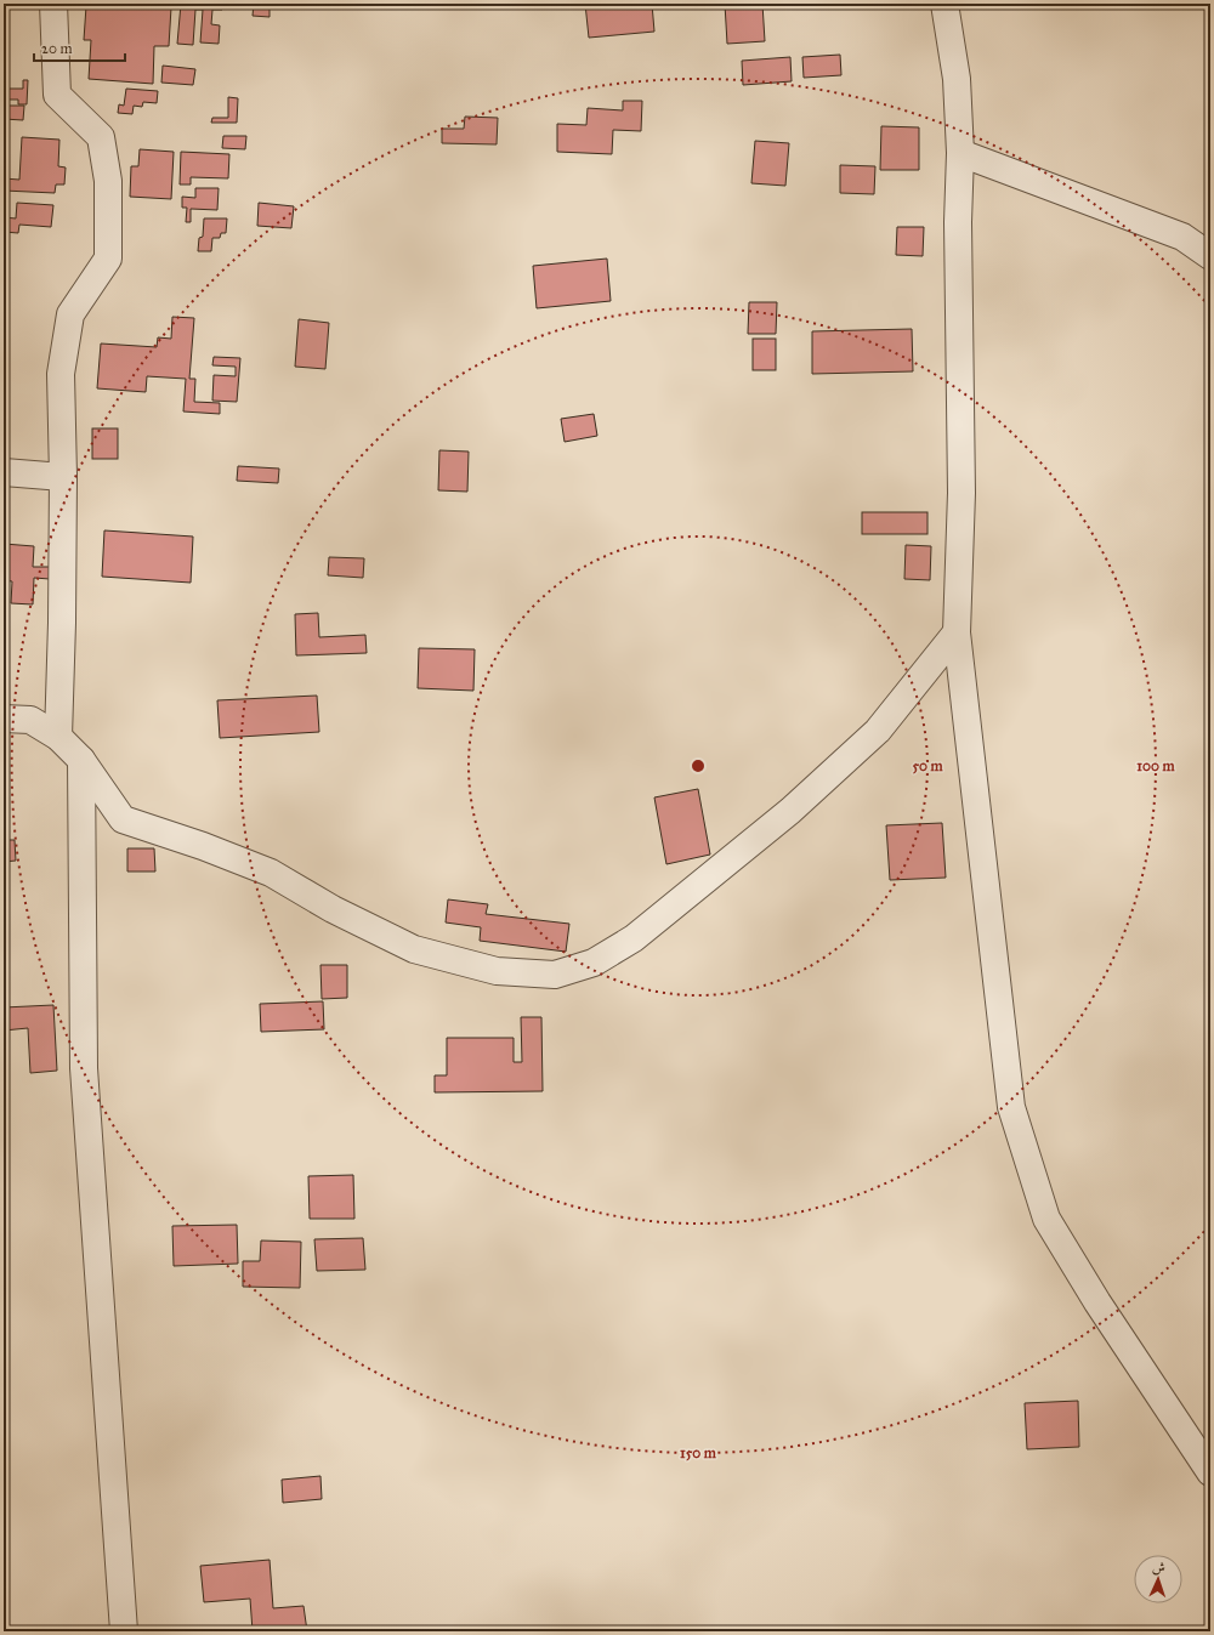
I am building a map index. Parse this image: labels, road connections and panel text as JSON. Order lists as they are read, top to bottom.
{
  "scale_bar": "20 m",
  "north": "top",
  "rings": ["50 m", "100 m", "150 m"]
}
